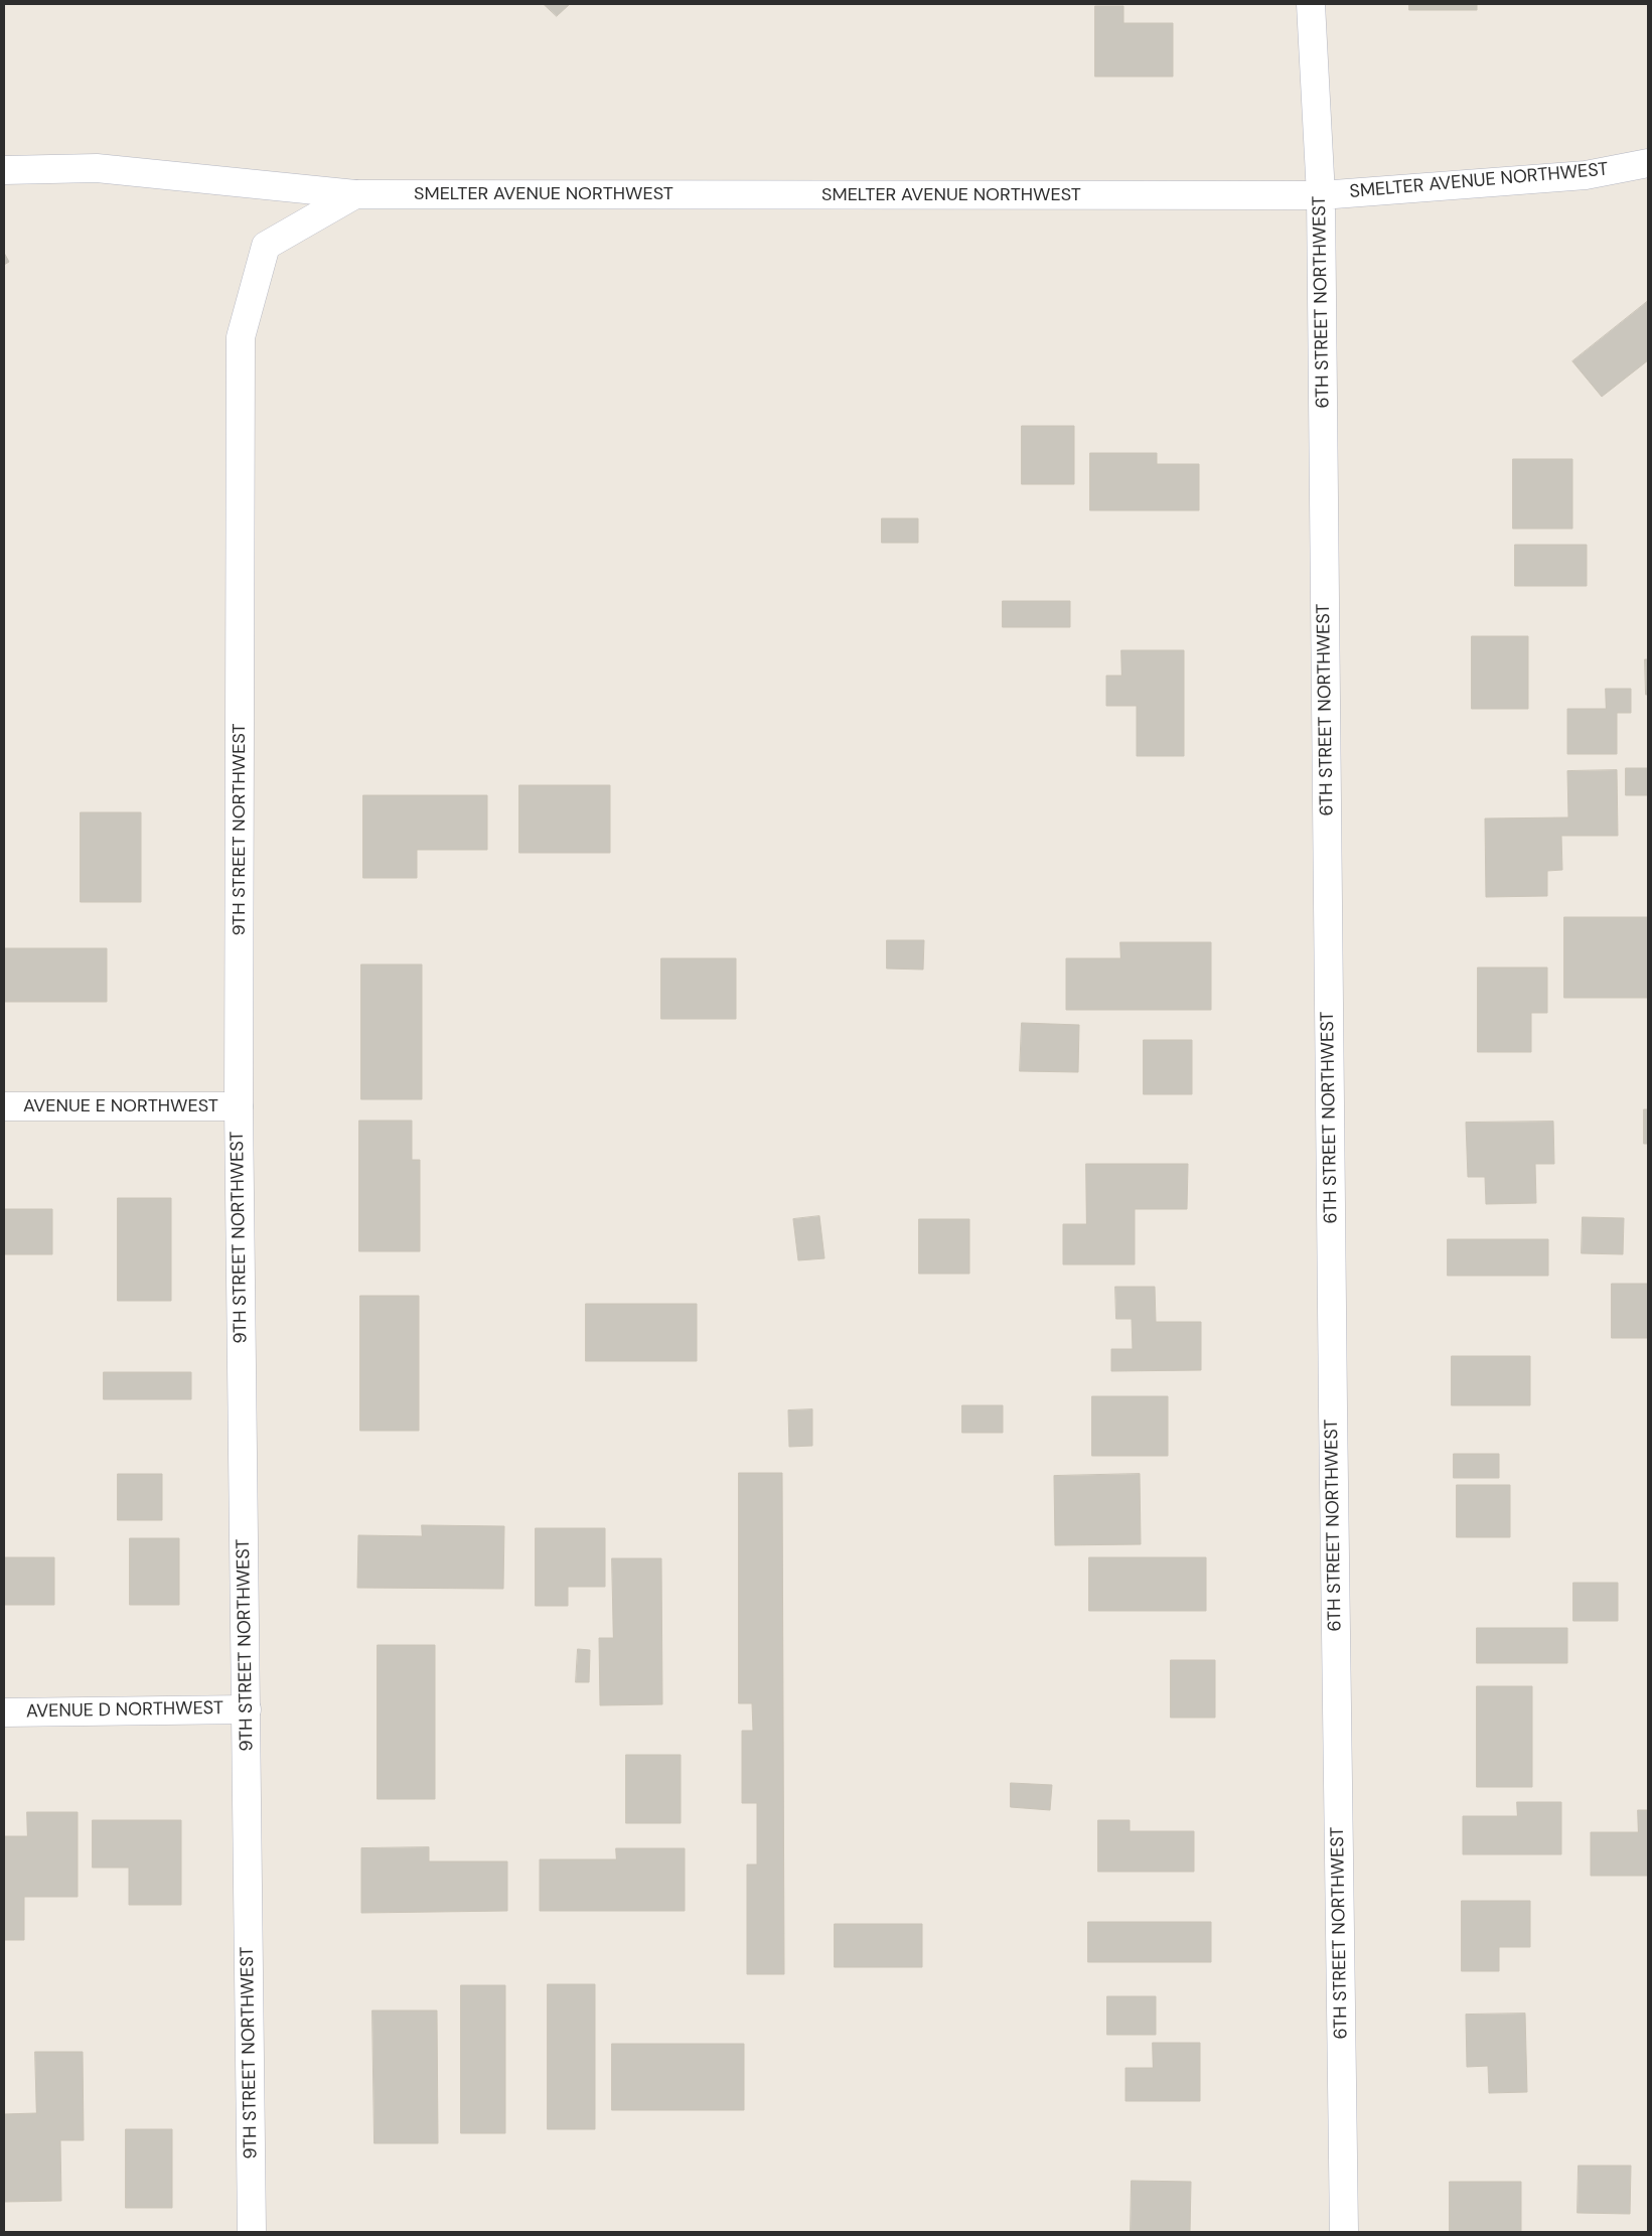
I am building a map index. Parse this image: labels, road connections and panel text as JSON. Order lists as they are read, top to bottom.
{
  "streets": {
    "street": [
      "SMELTER AVENUE NORTHWEST",
      "6TH STREET NORTHWEST",
      "9TH STREET NORTHWEST",
      "AVENUE E NORTHWEST",
      "AVENUE D NORTHWEST"
    ]
  },
  "crossings": [
    ["SMELTER AVENUE NORTHWEST", "6TH STREET NORTHWEST"],
    ["SMELTER AVENUE NORTHWEST", "9TH STREET NORTHWEST"],
    ["9TH STREET NORTHWEST", "AVENUE E NORTHWEST"],
    ["9TH STREET NORTHWEST", "AVENUE D NORTHWEST"]
  ]
}
